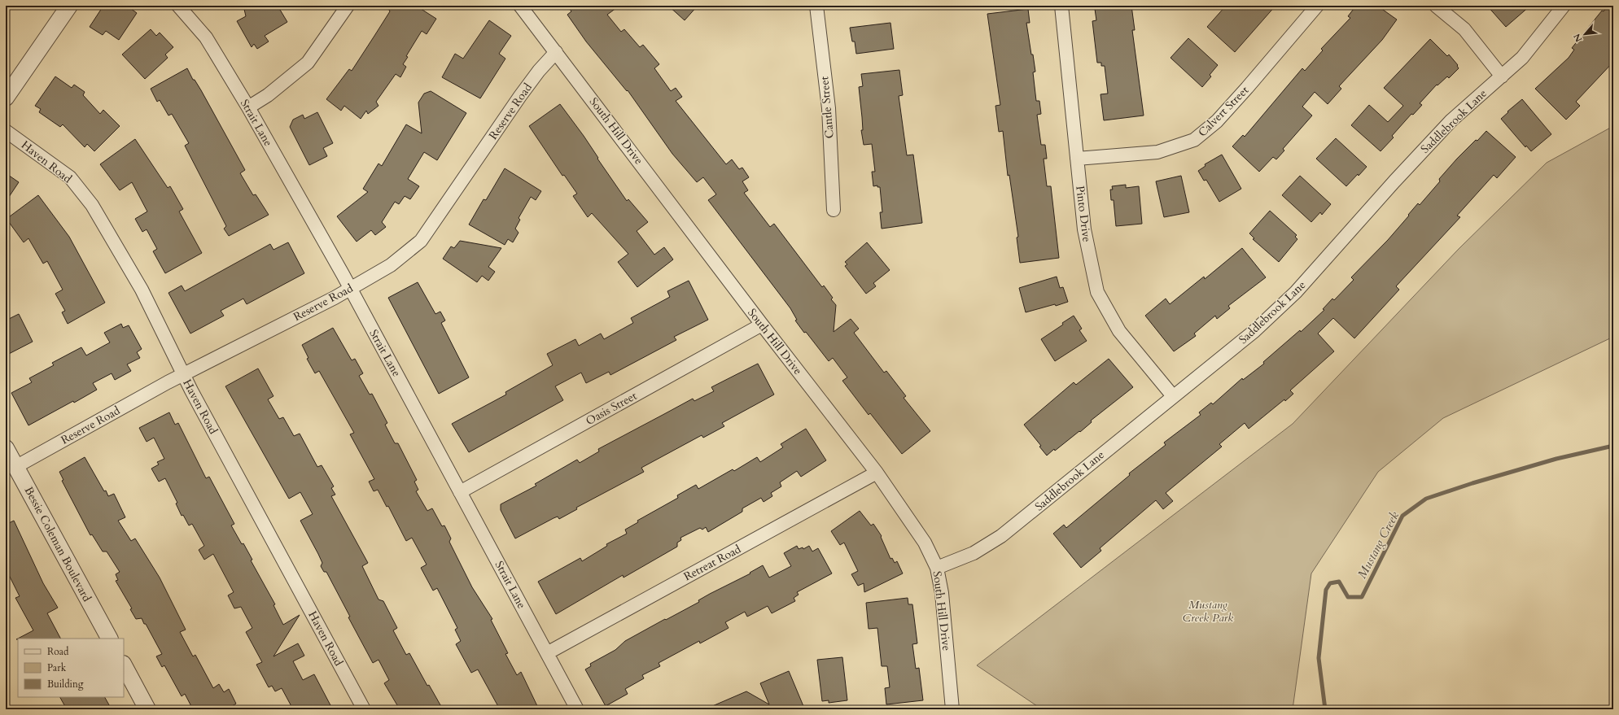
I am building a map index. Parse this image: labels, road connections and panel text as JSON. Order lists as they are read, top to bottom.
{
  "streets": {
    "street": [
      "Cantle Street",
      "Reserve Road",
      "Calvert Street",
      "Saddlebrook Lane",
      "Strait Lane",
      "South Hill Drive",
      "Haven Road",
      "Pinto Drive",
      "Oasis Street",
      "Bessie Coleman Boulevard",
      "Retreat Road"
    ]
  },
  "crossings": [
    ["Reserve Road", "Strait Lane"],
    ["Reserve Road", "South Hill Drive"],
    ["Reserve Road", "Haven Road"],
    ["Reserve Road", "Bessie Coleman Boulevard"],
    ["Calvert Street", "Pinto Drive"],
    ["Saddlebrook Lane", "South Hill Drive"],
    ["Saddlebrook Lane", "Pinto Drive"],
    ["Strait Lane", "Oasis Street"],
    ["Strait Lane", "Retreat Road"],
    ["South Hill Drive", "Oasis Street"],
    ["South Hill Drive", "Retreat Road"]
  ],
  "water": ["Mustang Creek"],
  "parks": ["Mustang Creek Park"],
  "legend": ["Road", "Park", "Building"],
  "north": "bottom left"
}
